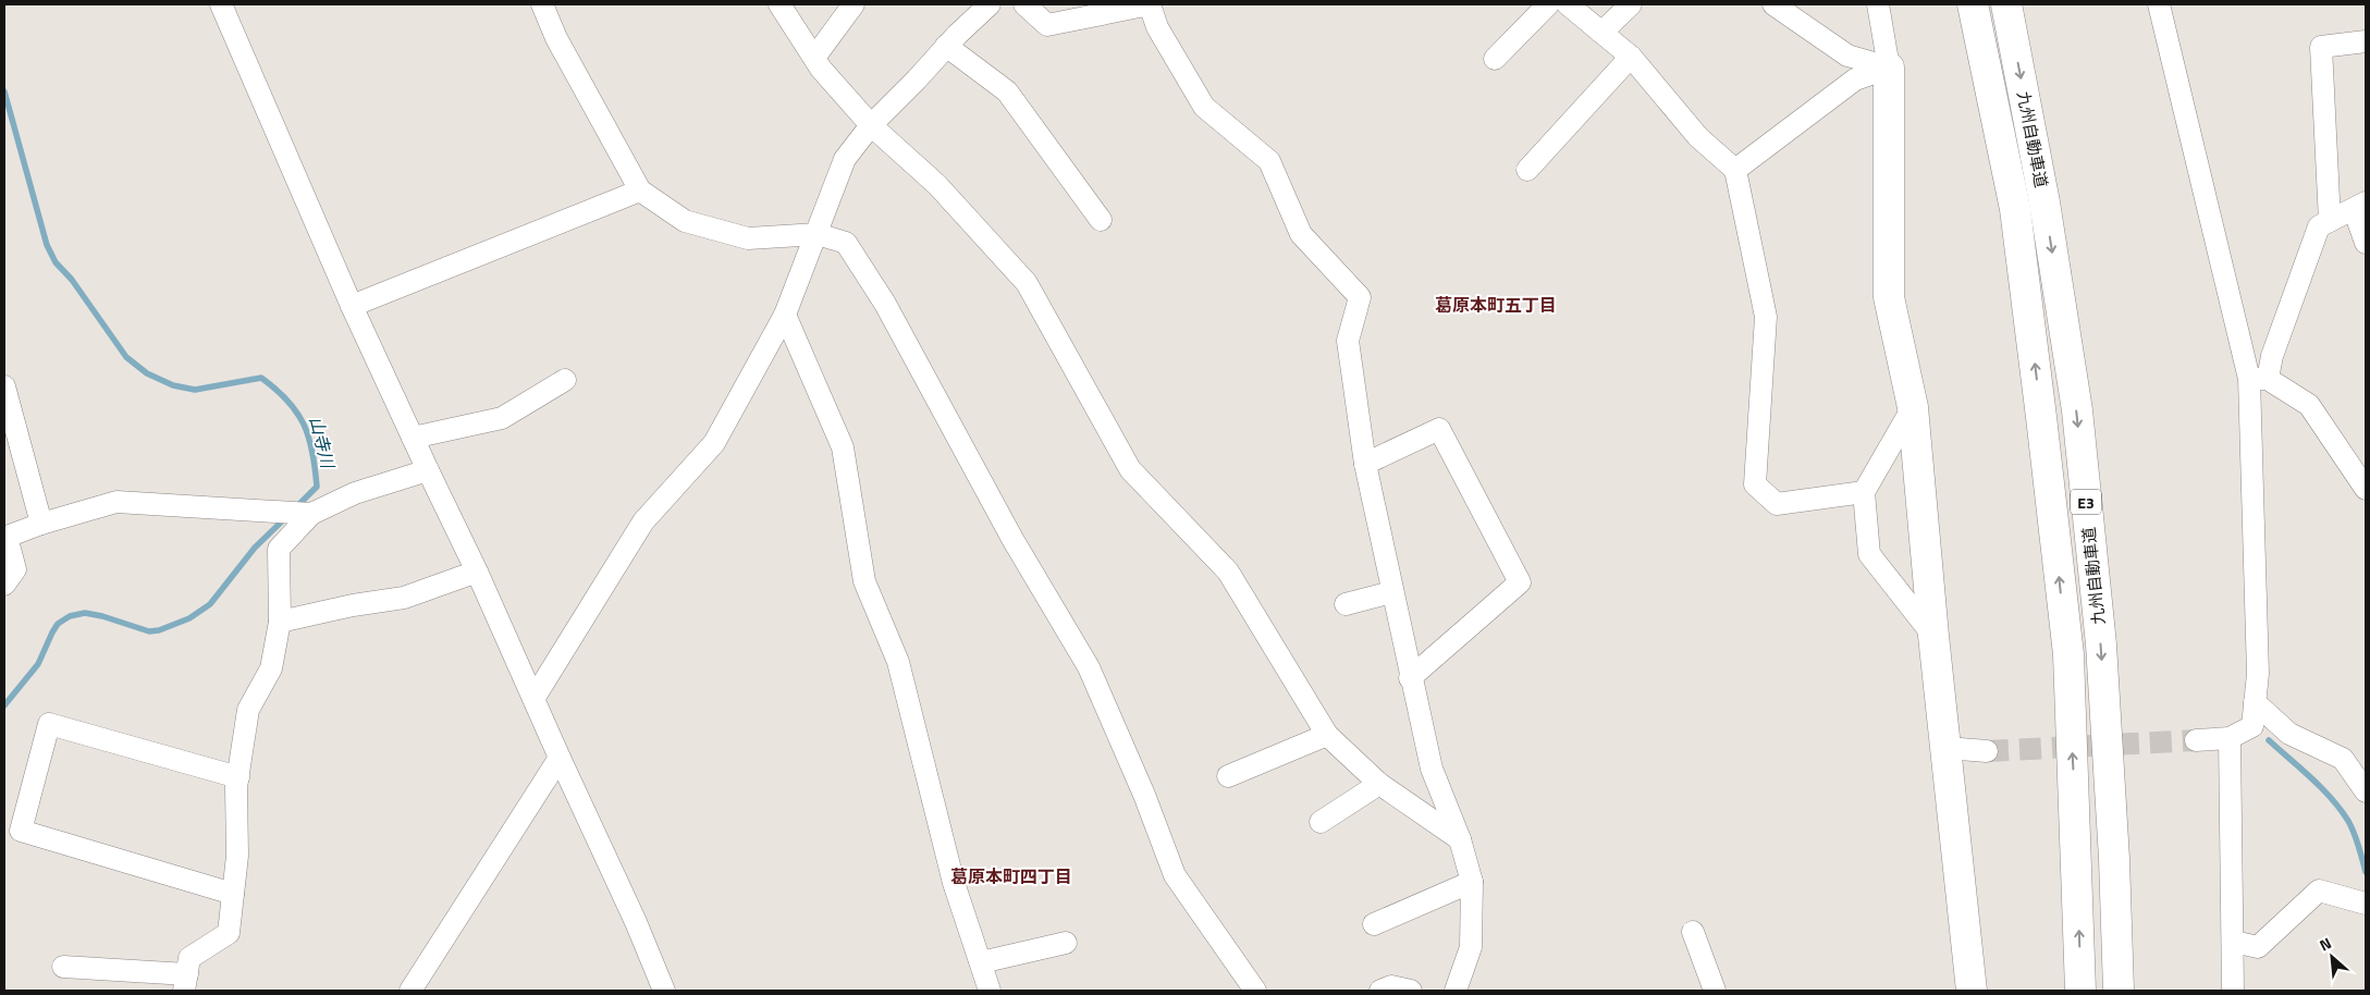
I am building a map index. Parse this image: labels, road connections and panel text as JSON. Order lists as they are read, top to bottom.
{
  "streets": {
    "main road": ["九州自動車道", "E3"]
  },
  "districts": ["葛原本町五丁目", "葛原本町四丁目"],
  "water": ["山寺川"],
  "north": "top left"
}
